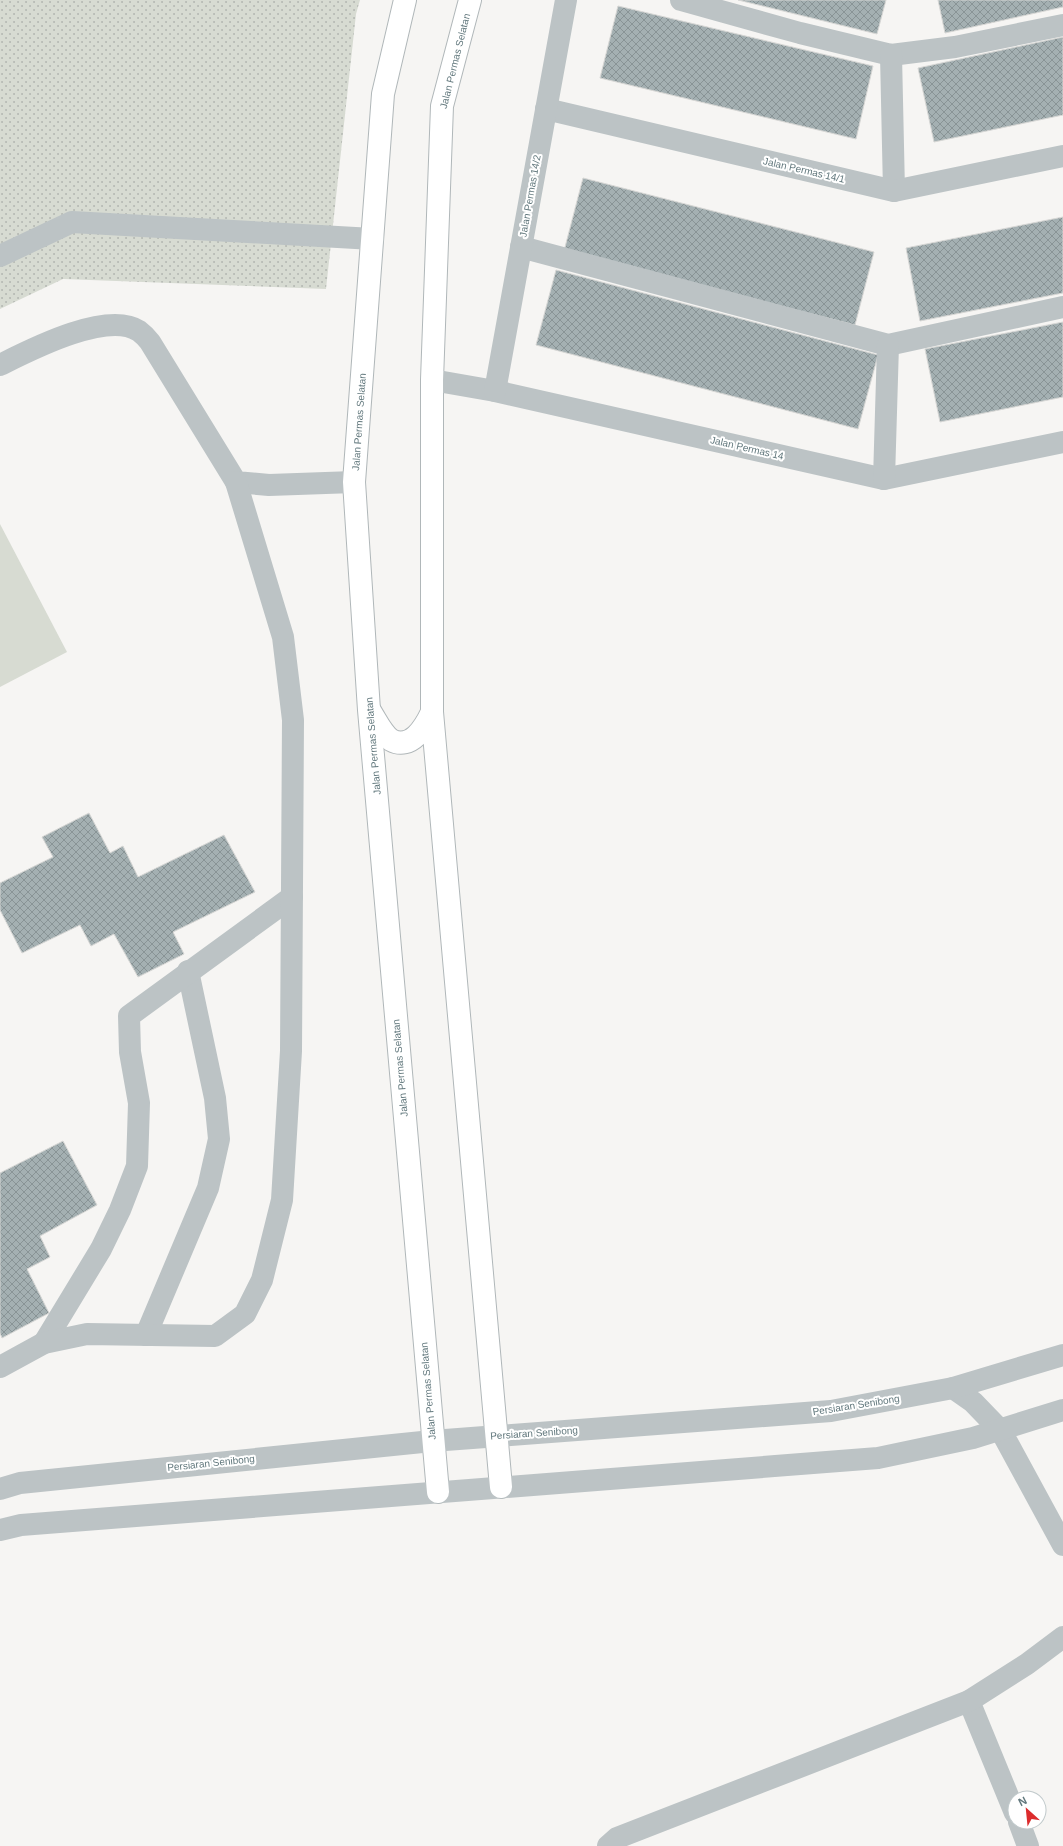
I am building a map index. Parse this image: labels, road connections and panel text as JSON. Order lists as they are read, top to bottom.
{
  "streets": {
    "main road": ["Jalan Permas Selatan"],
    "street": [
      "Jalan Permas 14/1",
      "Jalan Permas 14/2",
      "Jalan Permas 14",
      "Persiaran Senibong"
    ]
  },
  "crossings": [
    ["Jalan Permas Selatan", "Jalan Permas 14"],
    ["Jalan Permas Selatan", "Persiaran Senibong"],
    ["Jalan Permas 14/1", "Jalan Permas 14/2"],
    ["Jalan Permas 14/2", "Jalan Permas 14"]
  ],
  "north": "top left"
}
